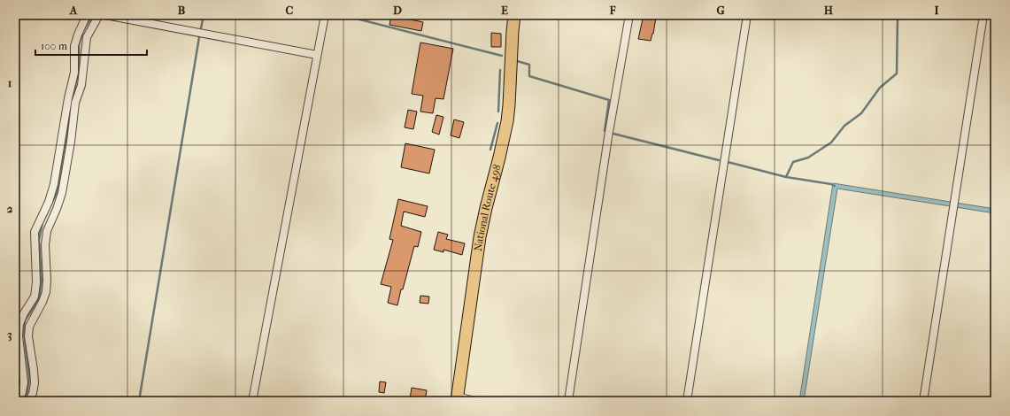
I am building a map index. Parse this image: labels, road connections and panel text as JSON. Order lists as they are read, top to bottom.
{
  "streets": {
    "highway": ["National Route 498"]
  },
  "scale_bar": "100 m",
  "grid": {
    "columns": [
      "A",
      "B",
      "C",
      "D",
      "E",
      "F",
      "G",
      "H",
      "I"
    ],
    "rows": ["1", "2", "3"]
  }
}
